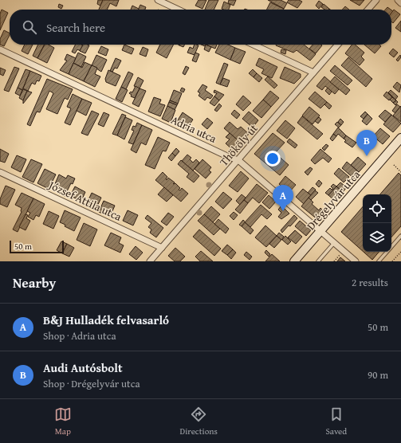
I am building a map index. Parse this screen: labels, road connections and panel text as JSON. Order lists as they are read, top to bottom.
{
  "streets": {
    "main road": ["Drégelyvár utca"],
    "street": ["Adria utca", "Thököly út", "József Attila utca"]
  },
  "crossings": [
    ["Adria utca", "Thököly út"],
    ["Adria utca", "Drégelyvár utca"],
    ["Thököly út", "József Attila utca"]
  ],
  "scale_bar": "50 m",
  "page": {
    "search": "Search here",
    "pins": ["B", "A"],
    "scale": "50 m",
    "heading": ["Nearby", "2 results"],
    "list": [
      {
        "mark": "A",
        "name": "B&J Hulladék felvasarló",
        "note": "Shop · Adria utca",
        "value": "50 m"
      },
      {
        "mark": "B",
        "name": "Audi Autósbolt",
        "note": "Shop · Drégelyvár utca",
        "value": "90 m"
      }
    ],
    "nav": ["Map", "Directions", "Saved"]
  }
}
